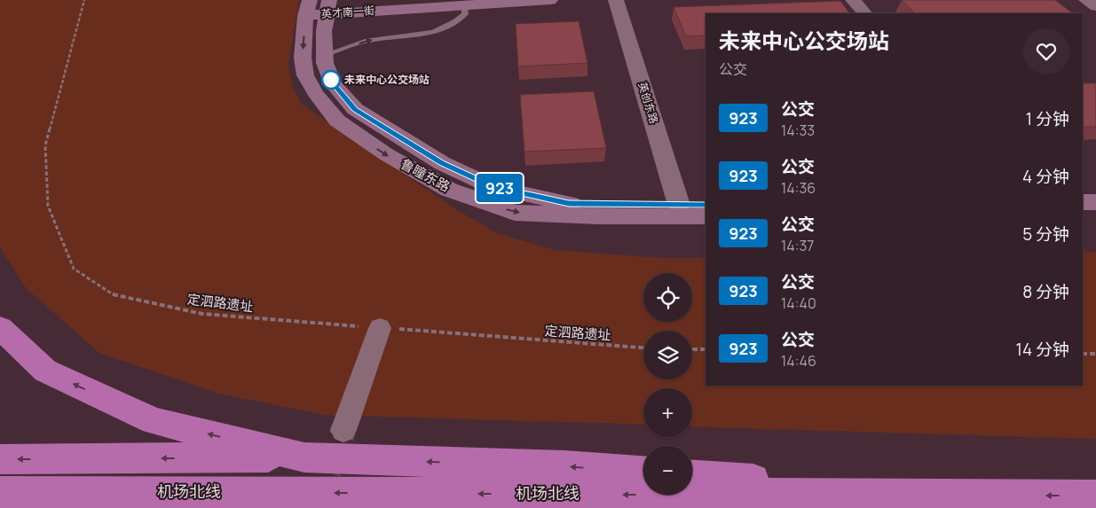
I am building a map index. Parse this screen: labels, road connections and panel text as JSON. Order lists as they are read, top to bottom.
{
  "streets": {
    "highway": ["机场北线"],
    "main road": ["英才南一街", "鲁瞳东路"],
    "street": ["英创东路"],
    "path": ["定泗路遗址"]
  },
  "crossings": [
    ["英才南一街", "鲁瞳东路"],
    ["英创东路", "鲁瞳东路"]
  ],
  "places": ["未来中心公交场站"],
  "lines": ["bus line 923"],
  "page": {
    "on_map": "923",
    "heading": ["未来中心公交场站", "公交"],
    "list": [
      {
        "mark": "923",
        "name": "公交",
        "note": "14:33",
        "value": "1 分钟"
      },
      {
        "mark": "923",
        "name": "公交",
        "note": "14:36",
        "value": "4 分钟"
      },
      {
        "mark": "923",
        "name": "公交",
        "note": "14:37",
        "value": "5 分钟"
      },
      {
        "mark": "923",
        "name": "公交",
        "note": "14:40",
        "value": "8 分钟"
      },
      {
        "mark": "923",
        "name": "公交",
        "note": "14:46",
        "value": "14 分钟"
      }
    ],
    "map_buttons": ["+", "−"]
  }
}
